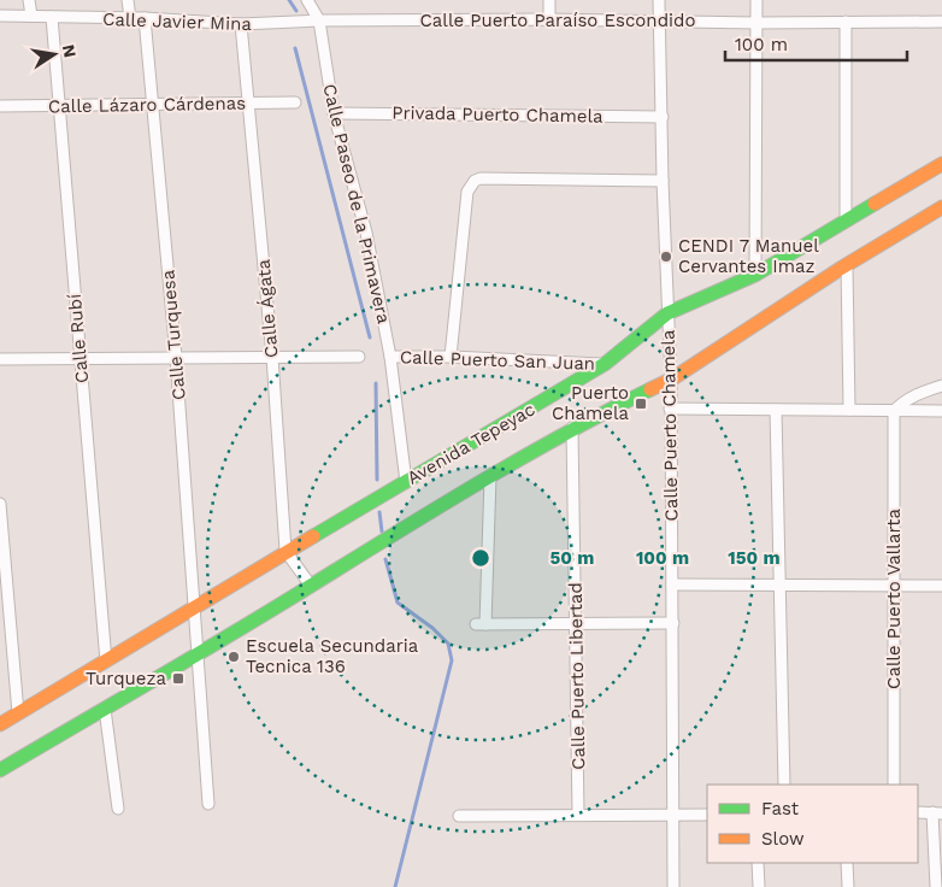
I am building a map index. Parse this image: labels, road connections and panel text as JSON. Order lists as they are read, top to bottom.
{
  "streets": {
    "main road": ["Avenida Tepeyac"],
    "street": [
      "Calle Puerto Paraíso Escondido",
      "Calle Javier Mina",
      "Calle Lázaro Cárdenas",
      "Privada Puerto Chamela",
      "Calle Paseo de la Primavera",
      "Calle Ágata",
      "Calle Turquesa",
      "Calle Rubí",
      "Calle Puerto San Juan",
      "Calle Puerto Chamela",
      "Calle Puerto Vallarta",
      "Calle Puerto Libertad"
    ]
  },
  "crossings": [
    ["Calle Puerto Paraíso Escondido", "Calle Javier Mina"],
    ["Calle Puerto Paraíso Escondido", "Calle Paseo de la Primavera"],
    ["Calle Puerto Paraíso Escondido", "Calle Puerto Chamela"],
    ["Calle Javier Mina", "Calle Paseo de la Primavera"],
    ["Calle Javier Mina", "Calle Ágata"],
    ["Calle Javier Mina", "Calle Turquesa"],
    ["Calle Javier Mina", "Calle Rubí"],
    ["Calle Lázaro Cárdenas", "Calle Ágata"],
    ["Calle Lázaro Cárdenas", "Calle Turquesa"],
    ["Calle Lázaro Cárdenas", "Calle Rubí"],
    ["Privada Puerto Chamela", "Calle Paseo de la Primavera"],
    ["Privada Puerto Chamela", "Calle Puerto Chamela"],
    ["Calle Paseo de la Primavera", "Calle Puerto San Juan"],
    ["Calle Paseo de la Primavera", "Avenida Tepeyac"],
    ["Calle Ágata", "Avenida Tepeyac"],
    ["Calle Turquesa", "Avenida Tepeyac"],
    ["Calle Rubí", "Avenida Tepeyac"],
    ["Calle Puerto San Juan", "Avenida Tepeyac"],
    ["Calle Puerto Chamela", "Avenida Tepeyac"],
    ["Avenida Tepeyac", "Calle Puerto Libertad"]
  ],
  "places": {
    "other": ["CENDI 7 Manuel Cervantes Imaz", "Escuela Secundaria Tecnica 136"],
    "transit": ["Puerto Chamela", "Turqueza"]
  },
  "legend": ["Fast", "Slow"],
  "scale_bar": "100 m",
  "north": "right",
  "rings": ["50 m", "100 m", "150 m"]
}
